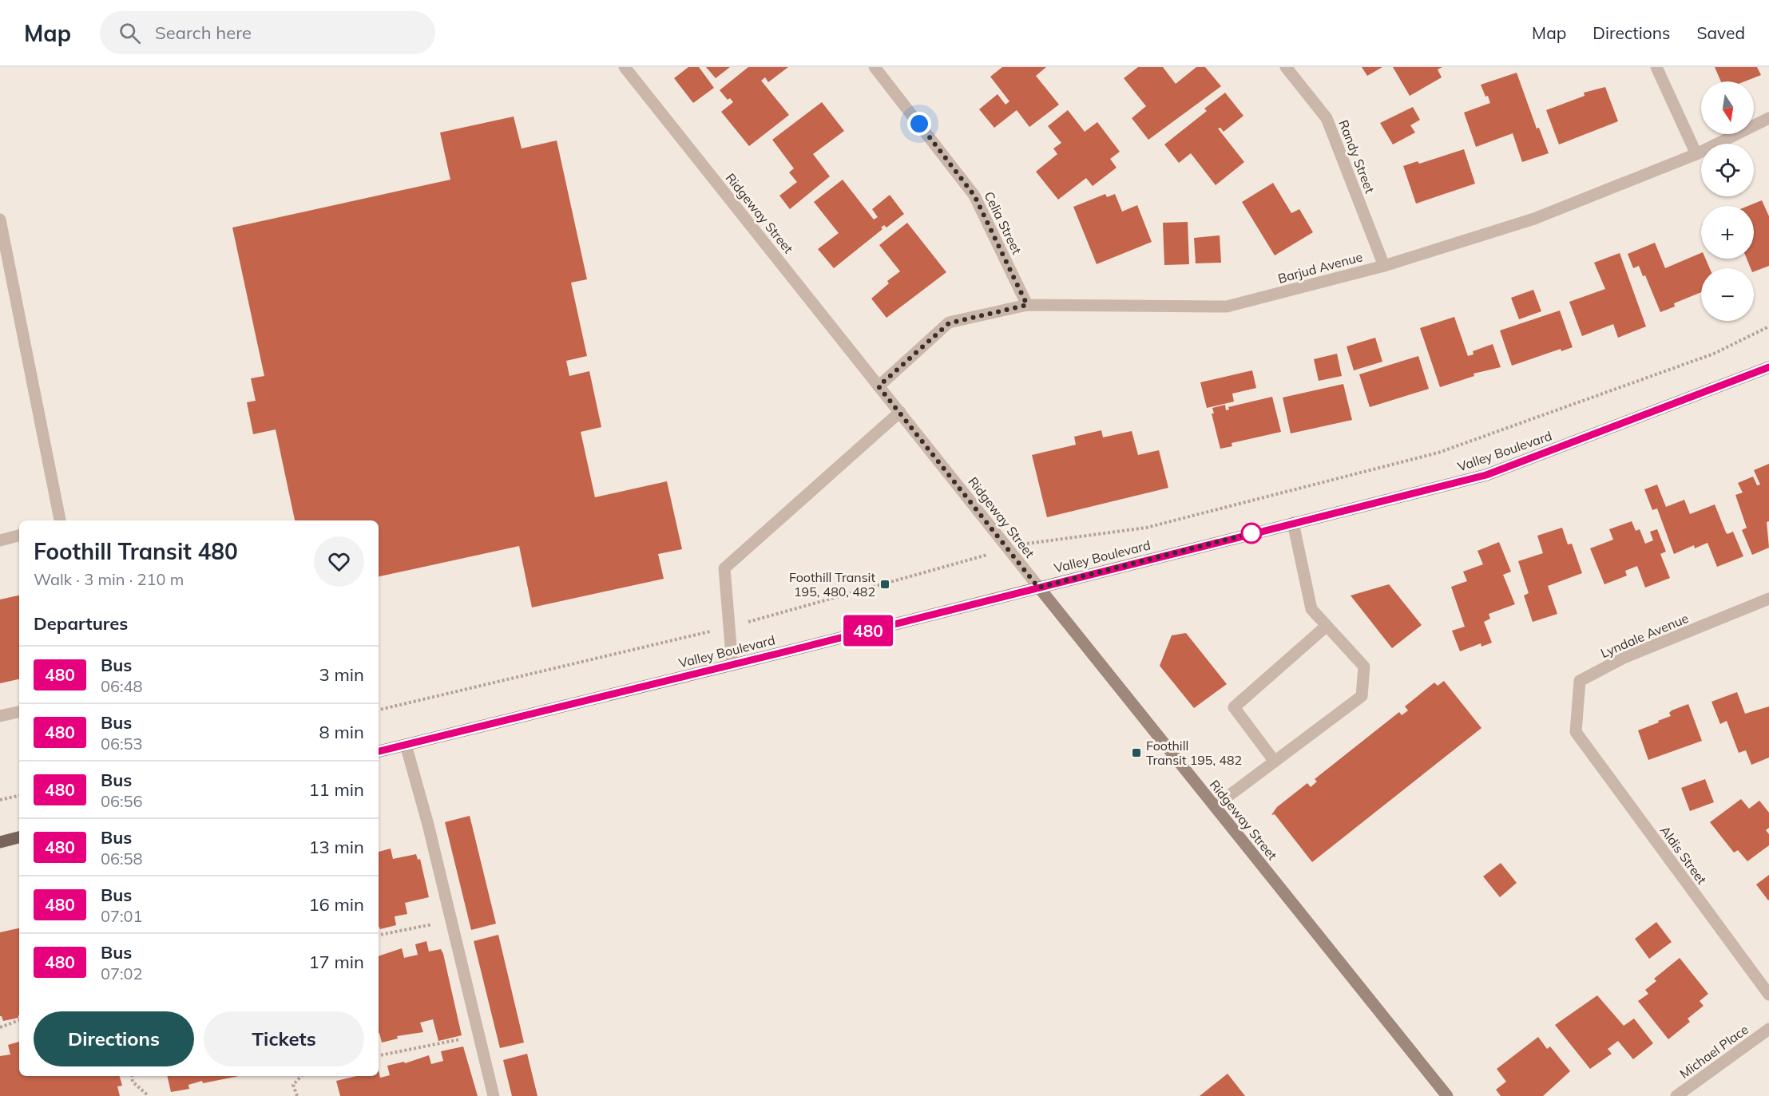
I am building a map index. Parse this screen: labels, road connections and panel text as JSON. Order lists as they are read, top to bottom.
{
  "streets": {
    "main road": ["Valley Boulevard"],
    "street": [
      "Randy Street",
      "Ridgeway Street",
      "Celia Street",
      "Barjud Avenue",
      "Lyndale Avenue",
      "Aldis Street",
      "Michael Place"
    ]
  },
  "crossings": [
    ["Randy Street", "Barjud Avenue"],
    ["Ridgeway Street", "Barjud Avenue"],
    ["Ridgeway Street", "Valley Boulevard"],
    ["Celia Street", "Barjud Avenue"],
    ["Lyndale Avenue", "Aldis Street"]
  ],
  "places": {
    "transit": ["Foothill Transit 195, 480, 482", "Foothill Transit 195, 482"]
  },
  "lines": ["bus line 480"],
  "north": "bottom",
  "page": {
    "header": "Map",
    "search": "Search here",
    "nav": ["Map", "Directions", "Saved"],
    "on_map": "480",
    "map_buttons": ["+", "−"],
    "heading": [
      ["Foothill Transit 480", "Walk · 3 min · 210 m"],
      "Departures"
    ],
    "list": [
      {
        "mark": "480",
        "name": "Bus",
        "note": "06:48",
        "value": "3 min"
      },
      {
        "mark": "480",
        "name": "Bus",
        "note": "06:53",
        "value": "8 min"
      },
      {
        "mark": "480",
        "name": "Bus",
        "note": "06:56",
        "value": "11 min"
      },
      {
        "mark": "480",
        "name": "Bus",
        "note": "06:58",
        "value": "13 min"
      },
      {
        "mark": "480",
        "name": "Bus",
        "note": "07:01",
        "value": "16 min"
      },
      {
        "mark": "480",
        "name": "Bus",
        "note": "07:02",
        "value": "17 min"
      }
    ],
    "buttons": ["Directions", "Tickets"]
  }
}
